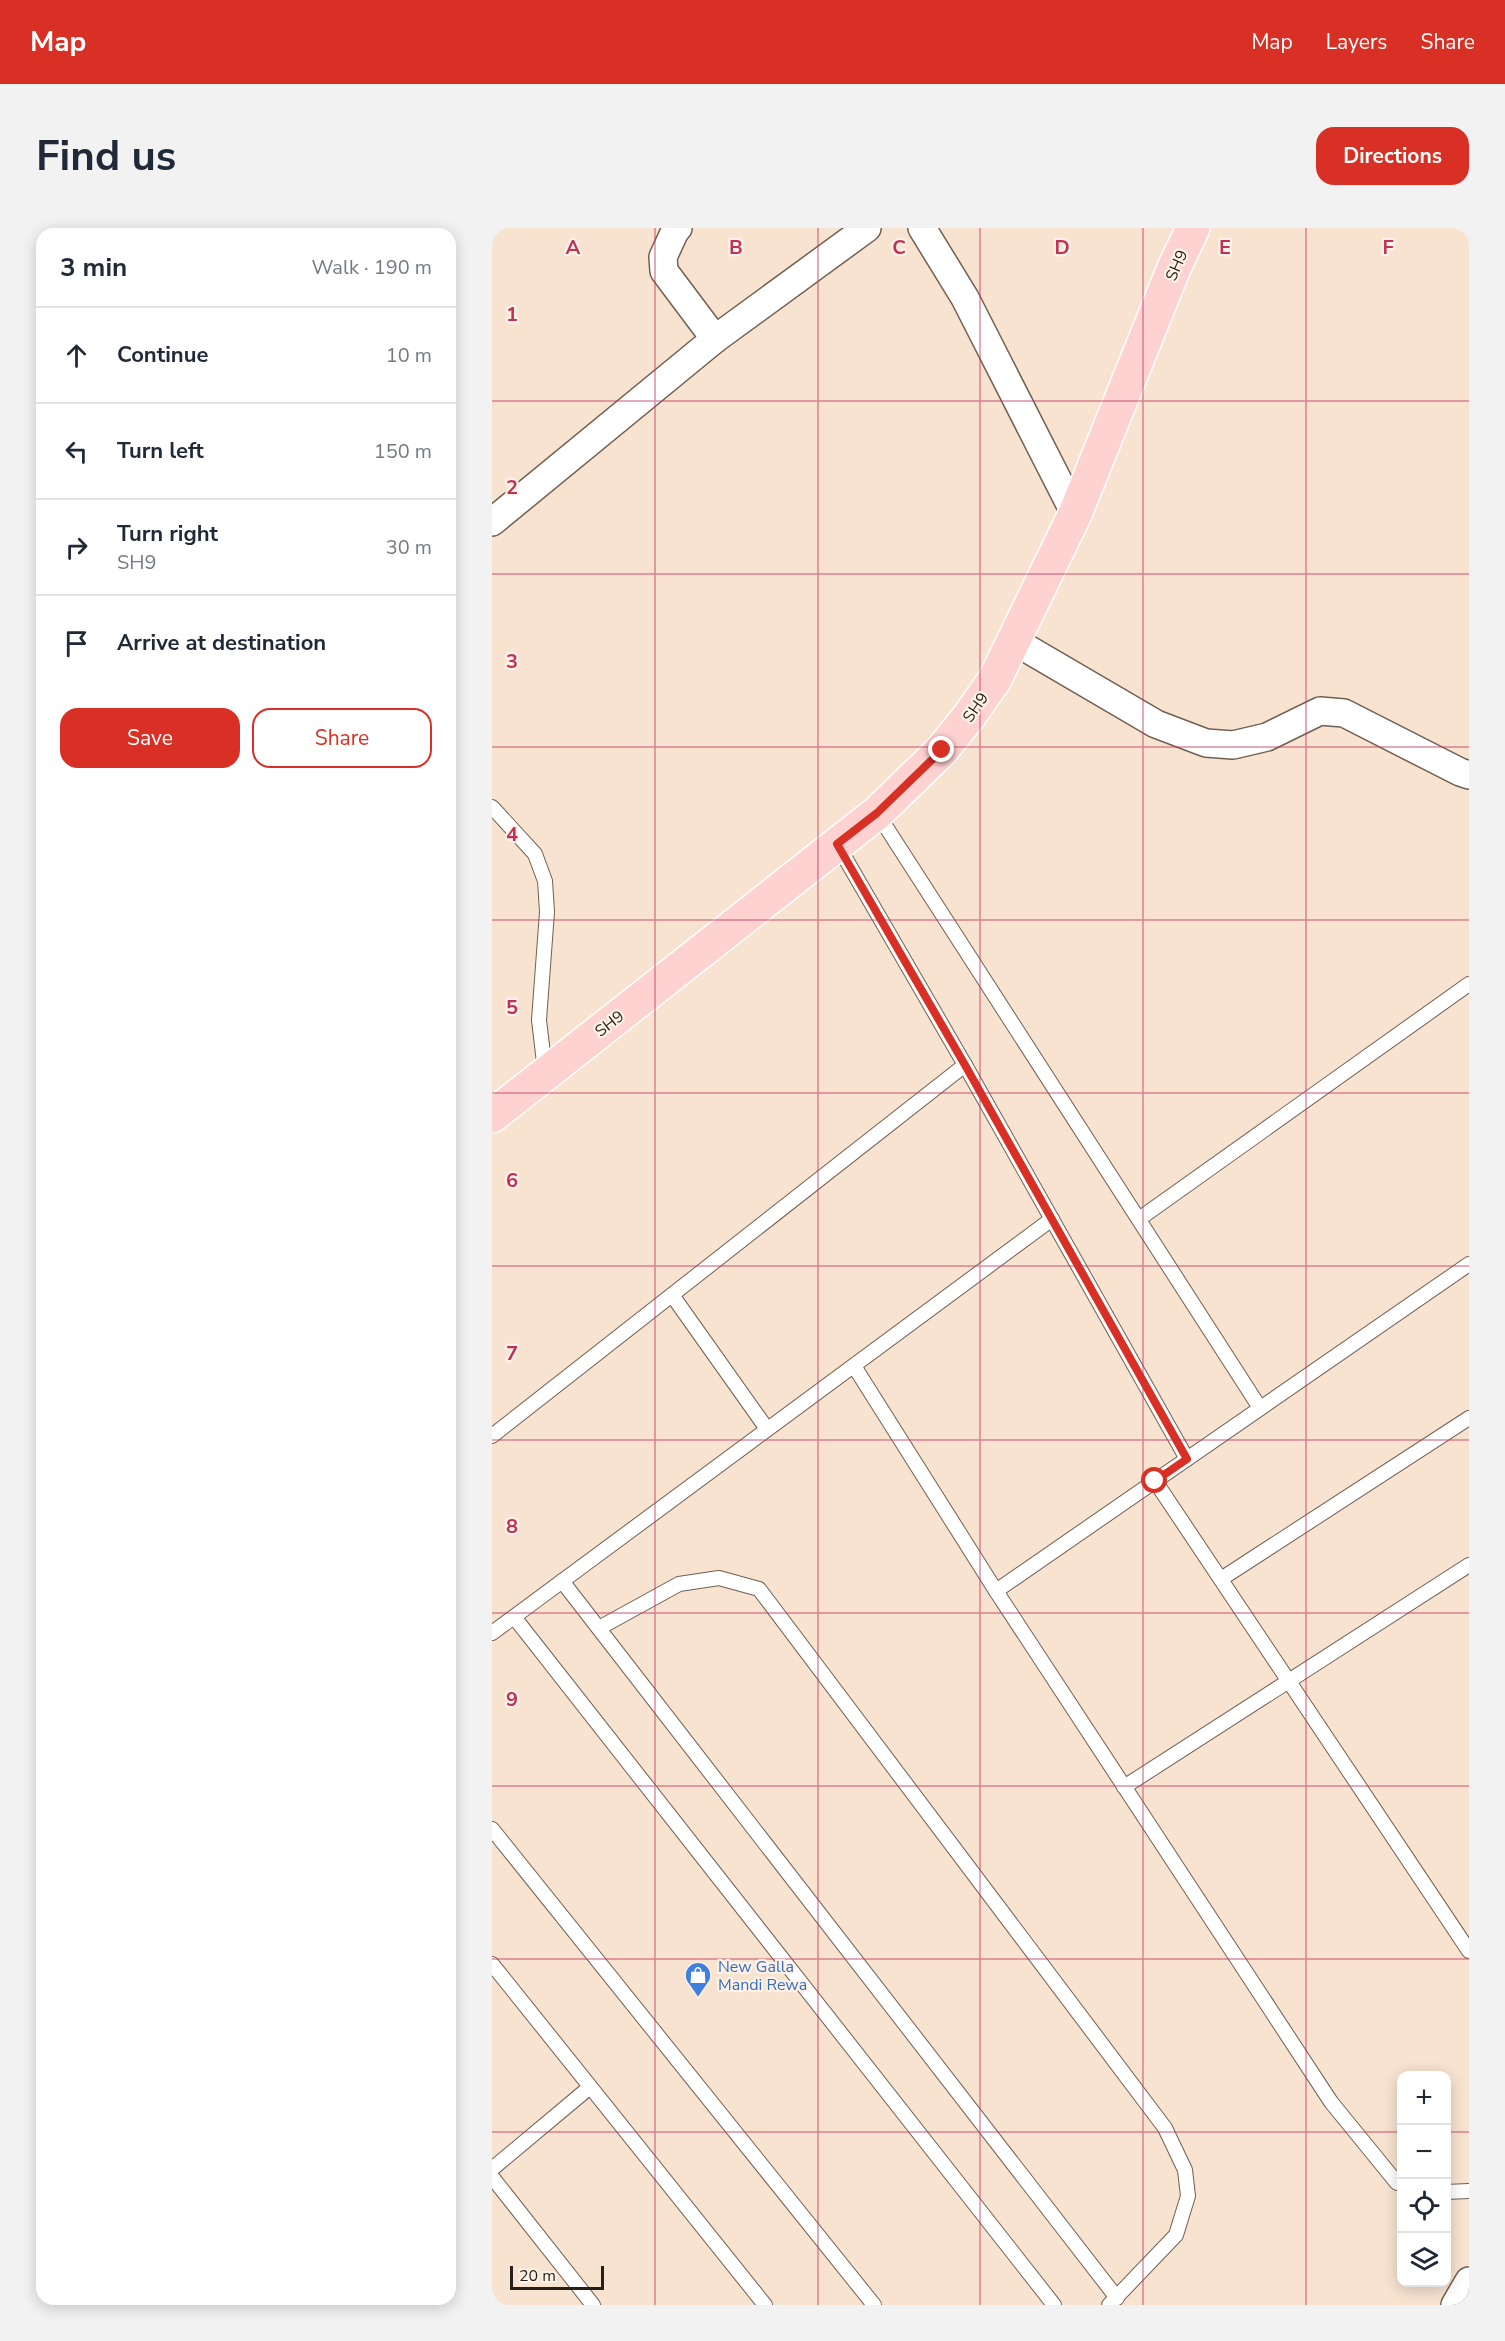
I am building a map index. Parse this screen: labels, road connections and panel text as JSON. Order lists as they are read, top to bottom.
{
  "streets": {
    "main road": ["SH9"]
  },
  "places": {
    "shop": ["New Galla Mandi Rewa"]
  },
  "scale_bar": "20 m",
  "page": {
    "header": "Map",
    "nav": ["Map", "Layers", "Share"],
    "buttons": [
      "Directions",
      ["Save", "Share"]
    ],
    "title": "Find us",
    "heading": ["3 min", "Walk · 190 m"],
    "list": [
      ["Continue", "10 m"],
      ["Turn left", "150 m"],
      ["Turn right", "SH9", "30 m"],
      "Arrive at destination"
    ],
    "map_buttons": ["+", "−"],
    "scale": "20 m"
  },
  "grid": {
    "columns": [
      "A",
      "B",
      "C",
      "D",
      "E",
      "F"
    ],
    "rows": [
      "1",
      "2",
      "3",
      "4",
      "5",
      "6",
      "7",
      "8",
      "9"
    ]
  }
}
